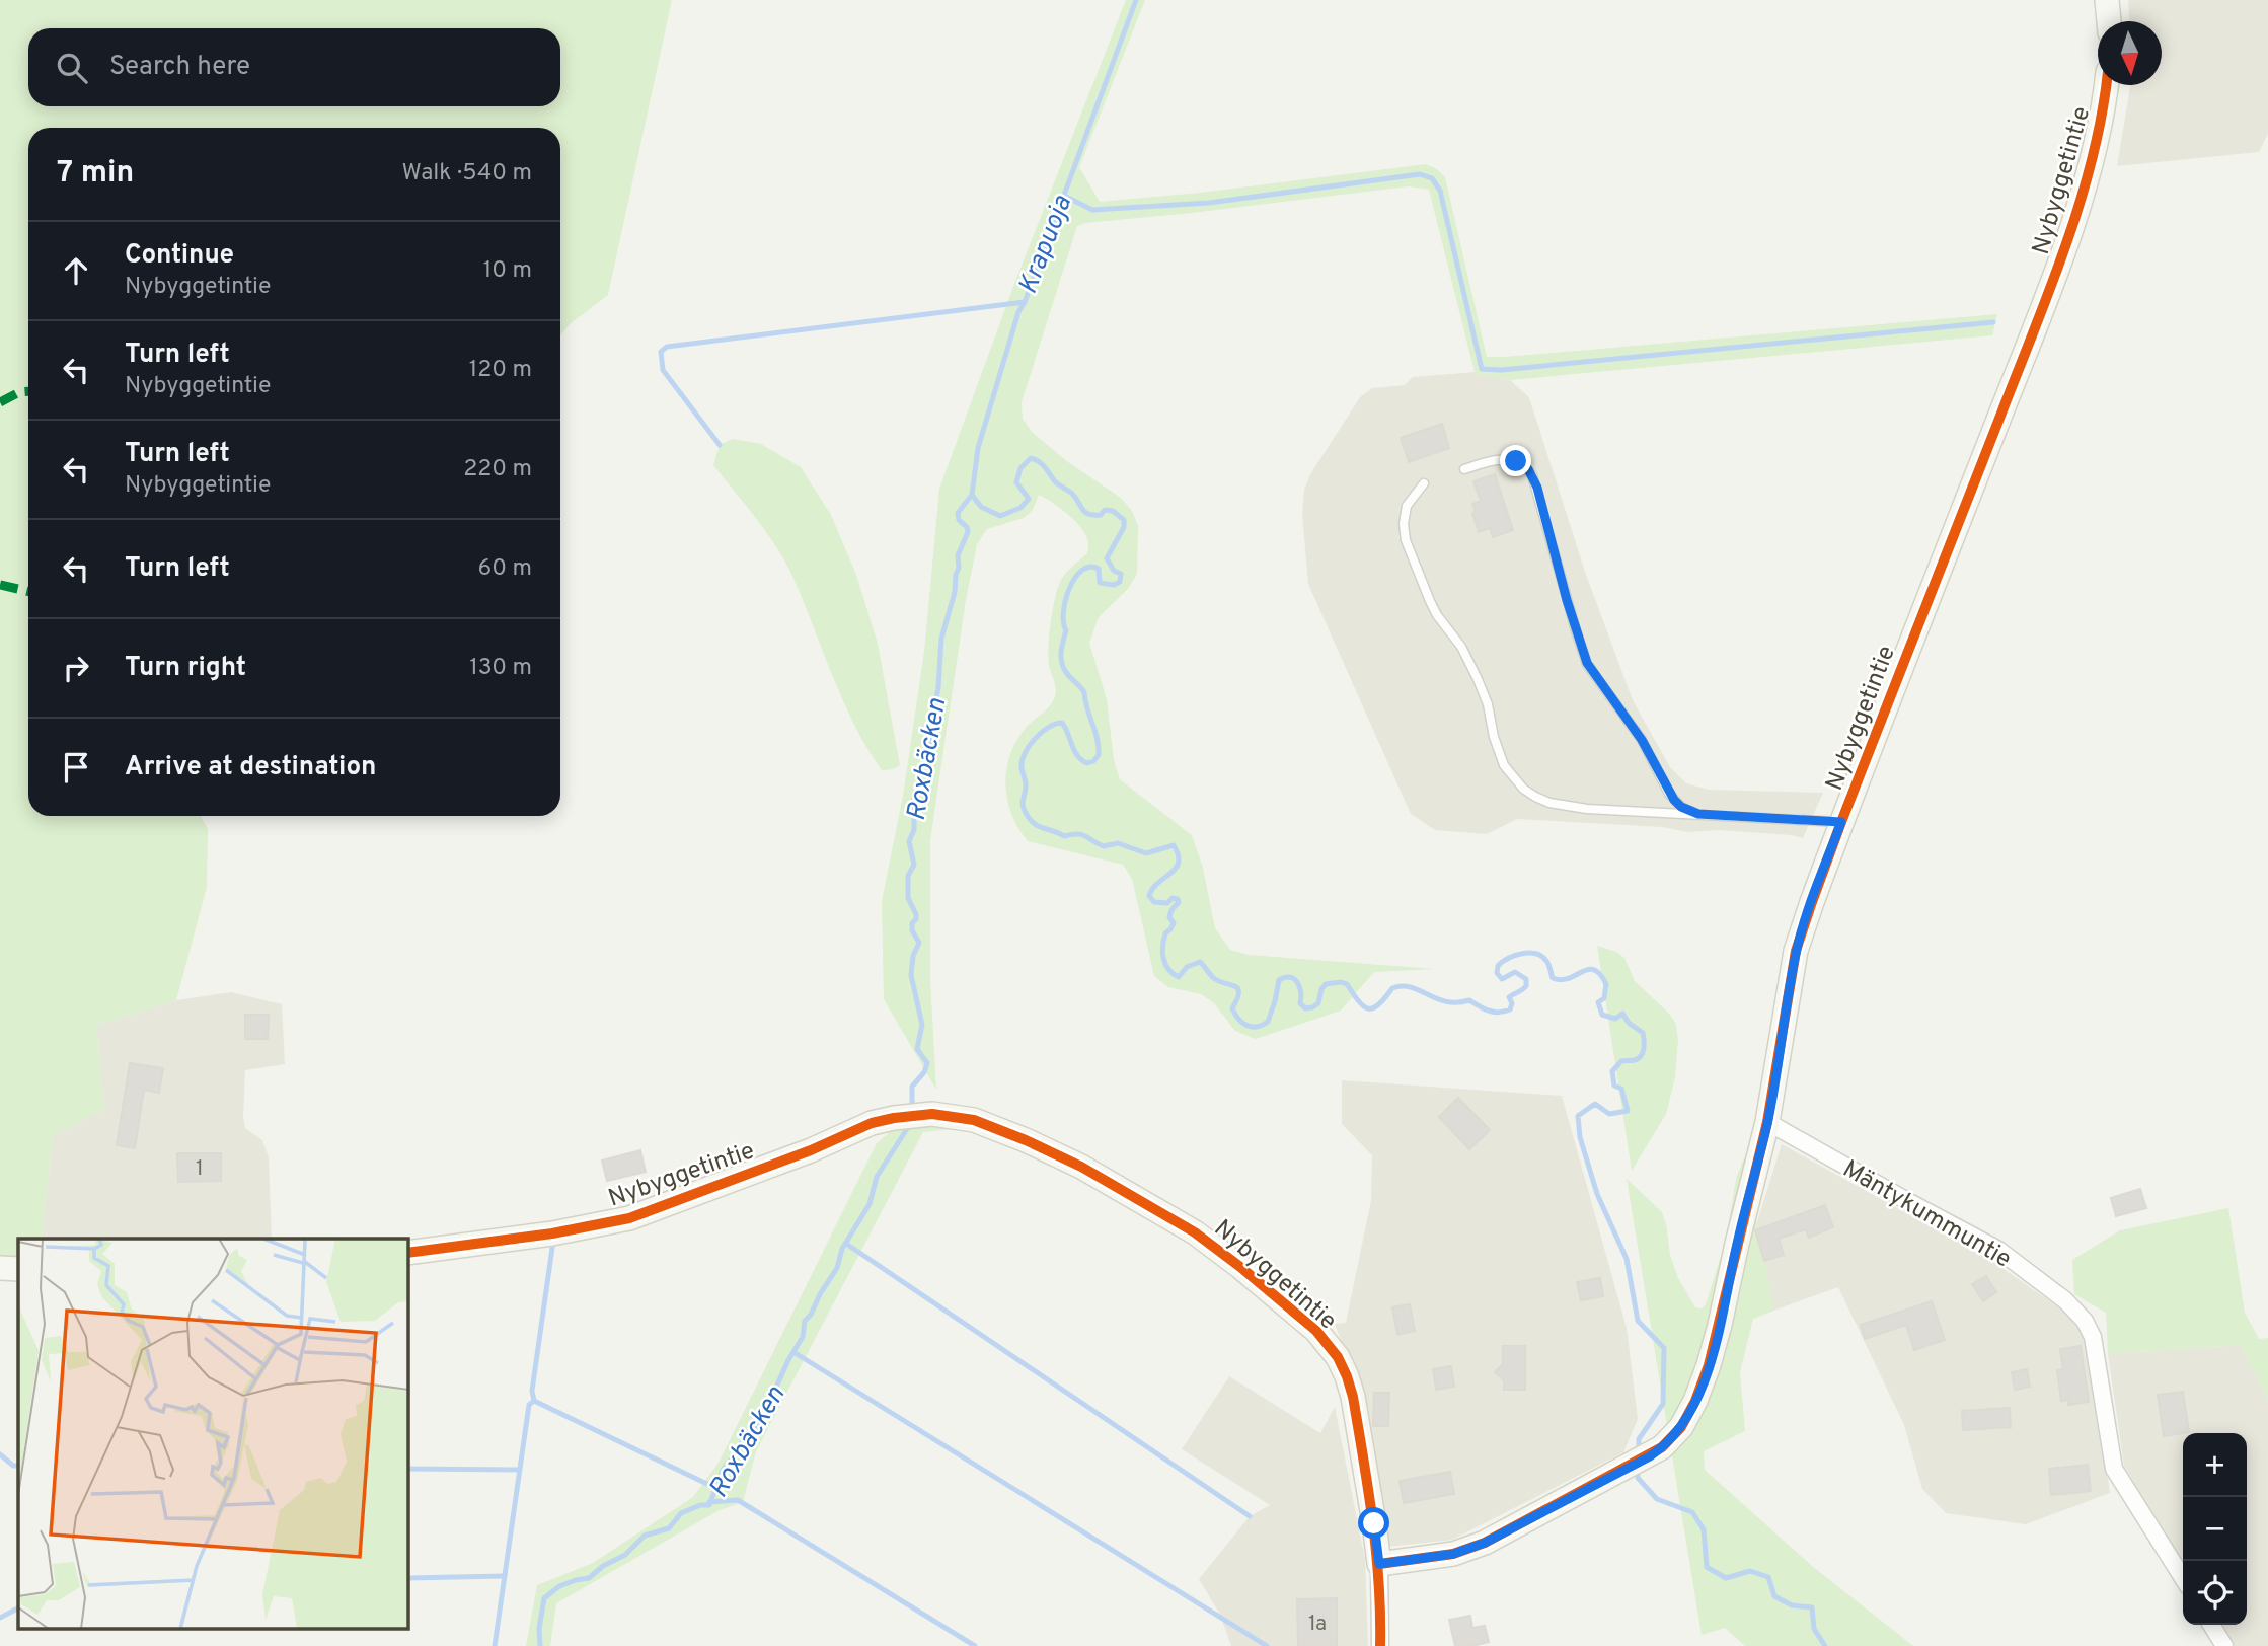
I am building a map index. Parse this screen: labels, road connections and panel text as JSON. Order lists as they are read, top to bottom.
{
  "streets": {
    "street": ["Nybyggetintie", "Mäntykummuntie"]
  },
  "crossings": [
    ["Nybyggetintie", "Mäntykummuntie"]
  ],
  "water": ["Krapuoja", "Roxbäcken"],
  "house_numbers": ["1", "1a"],
  "north": "bottom",
  "page": {
    "search": "Search here",
    "heading": ["7 min", "Walk · 540 m"],
    "list": [
      ["Continue", "Nybyggetintie", "10 m"],
      ["Turn left", "Nybyggetintie", "120 m"],
      ["Turn left", "Nybyggetintie", "220 m"],
      ["Turn left", "60 m"],
      ["Turn right", "130 m"],
      "Arrive at destination"
    ],
    "map_buttons": ["+", "−"]
  }
}
